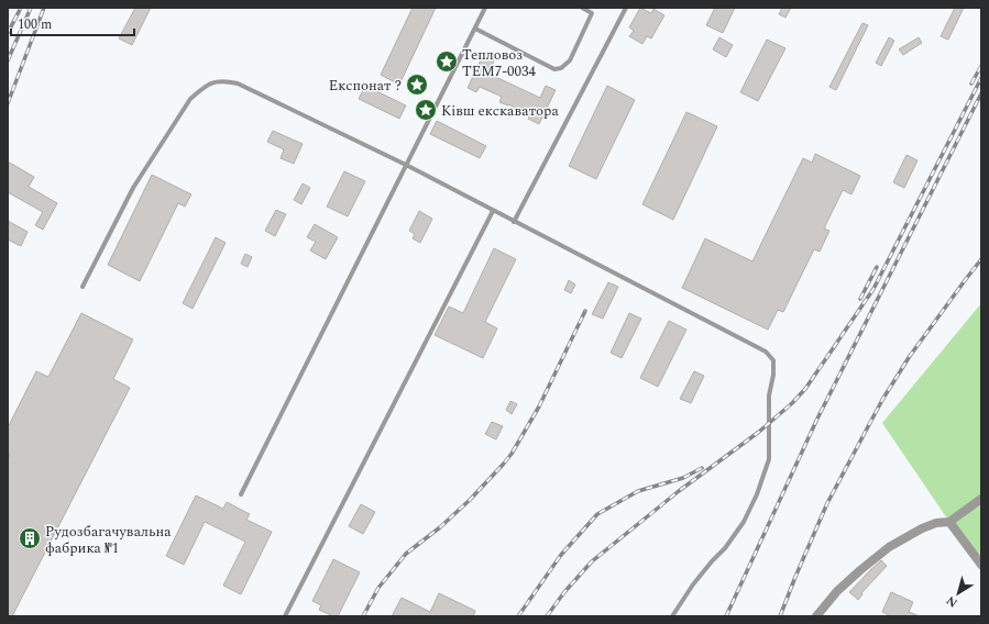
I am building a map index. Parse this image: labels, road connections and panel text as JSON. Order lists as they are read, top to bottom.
{
  "places": {
    "place": ["Тепловоз ТЕМ7-0034", "Експонат ?", "Ківш екскаватора"],
    "building": ["Рудозбагачувальна фабрика №1"]
  },
  "scale_bar": "100 m",
  "north": "bottom left"
}
